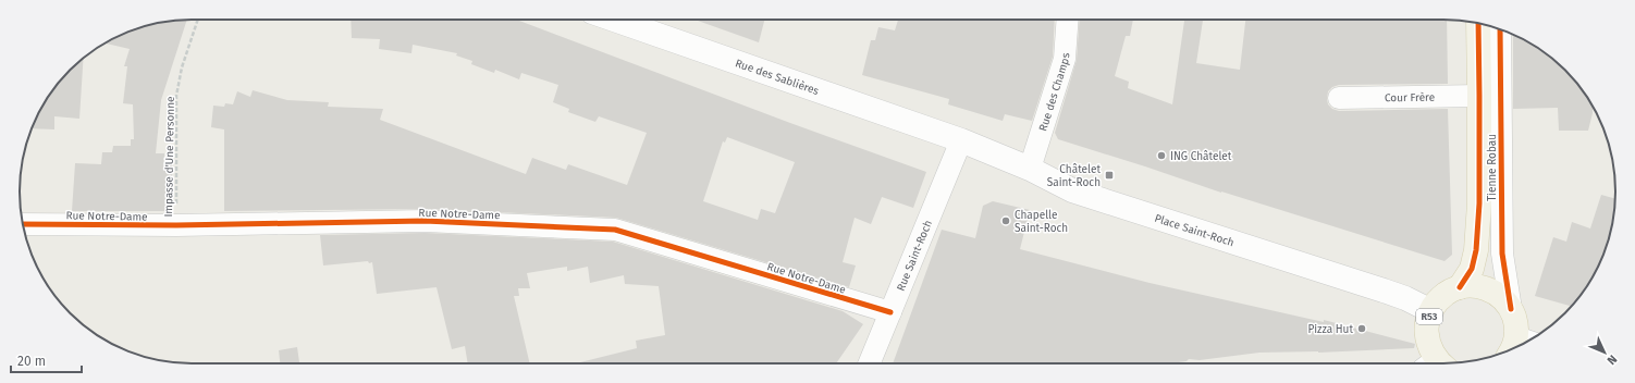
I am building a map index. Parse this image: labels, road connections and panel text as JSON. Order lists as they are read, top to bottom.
{
  "streets": {
    "main road": [
      "Rue des Sablières",
      "Tienne Robau",
      "Place Saint-Roch",
      "R53"
    ],
    "street": [
      "Rue des Champs",
      "Cour Frère",
      "Rue Notre-Dame",
      "Rue Saint-Roch"
    ],
    "cycle path": ["Impasse d'Une Personne"]
  },
  "crossings": [
    ["Rue des Sablières", "Place Saint-Roch"],
    ["Rue des Sablières", "Rue Saint-Roch"],
    ["Rue des Champs", "Place Saint-Roch"],
    ["Cour Frère", "Tienne Robau"],
    ["Impasse d'Une Personne", "Rue Notre-Dame"],
    ["Tienne Robau", "R53"],
    ["Rue Notre-Dame", "Rue Saint-Roch"],
    ["Place Saint-Roch", "Rue Saint-Roch"],
    ["Place Saint-Roch", "R53"]
  ],
  "places": {
    "other": ["ING Châtelet", "Chapelle Saint-Roch", "Pizza Hut"],
    "transit": ["Châtelet Saint-Roch"]
  },
  "scale_bar": "20 m",
  "north": "bottom right"
}
